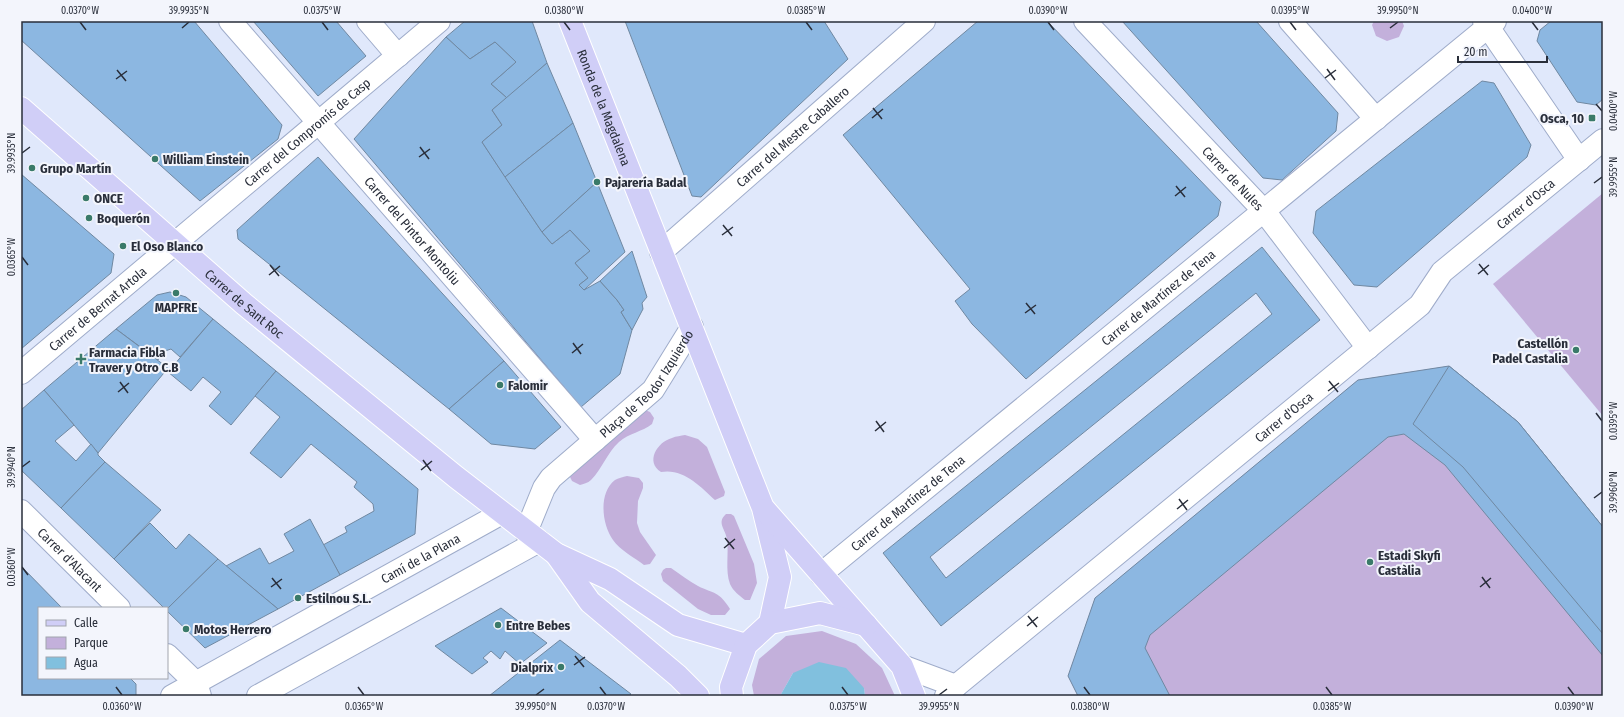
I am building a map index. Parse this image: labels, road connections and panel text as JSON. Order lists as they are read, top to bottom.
{
  "streets": {
    "main road": ["Ronda de la Magdalena", "Carrer de Sant Roc", "Plaça de Teodor Izquierdo"],
    "street": [
      "Carrer del Compromís de Casp",
      "Carrer del Mestre Caballero",
      "Carrer de Nules",
      "Carrer d'Osca",
      "Carrer del Pintor Montoliu",
      "Carrer de Martínez de Tena",
      "Carrer de Bernat Artola",
      "Camí de la Plana",
      "Carrer d'Alacant"
    ]
  },
  "crossings": [
    ["Ronda de la Magdalena", "Carrer del Mestre Caballero"],
    ["Ronda de la Magdalena", "Plaça de Teodor Izquierdo"],
    ["Carrer del Compromís de Casp", "Carrer del Pintor Montoliu"],
    ["Carrer del Compromís de Casp", "Carrer de Sant Roc"],
    ["Carrer del Compromís de Casp", "Carrer de Bernat Artola"],
    ["Carrer de Nules", "Carrer d'Osca"],
    ["Carrer de Nules", "Carrer de Martínez de Tena"],
    ["Carrer d'Osca", "Plaça de Teodor Izquierdo"],
    ["Carrer del Pintor Montoliu", "Plaça de Teodor Izquierdo"],
    ["Carrer de Martínez de Tena", "Plaça de Teodor Izquierdo"],
    ["Carrer de Sant Roc", "Carrer de Bernat Artola"],
    ["Carrer de Sant Roc", "Camí de la Plana"]
  ],
  "places": {
    "transit": ["Osca, 10"],
    "other": [
      "William Einstein",
      "Grupo Martín",
      "Pajarería Badal",
      "ONCE",
      "Boquerón",
      "El Oso Blanco",
      "MAPFRE",
      "Castellón Padel Castalia",
      "Falomir",
      "Estadi Skyfi Castàlia",
      "Estilnou S.L.",
      "Entre Bebes",
      "Motos Herrero",
      "Dialprix"
    ],
    "health": ["Farmacia Fibla Traver y Otro C.B"]
  },
  "legend": ["Calle", "Parque", "Agua"],
  "scale_bar": "20 m",
  "coordinates": [
    "0.0370°W",
    "39.9935°N",
    "0.0375°W",
    "0.0380°W",
    "0.0385°W",
    "0.0390°W",
    "0.0395°W",
    "39.9950°N",
    "0.0400°W",
    "39.9955°N",
    "0.0365°W",
    "39.9940°N",
    "39.9960°N",
    "0.0360°W"
  ]
}
